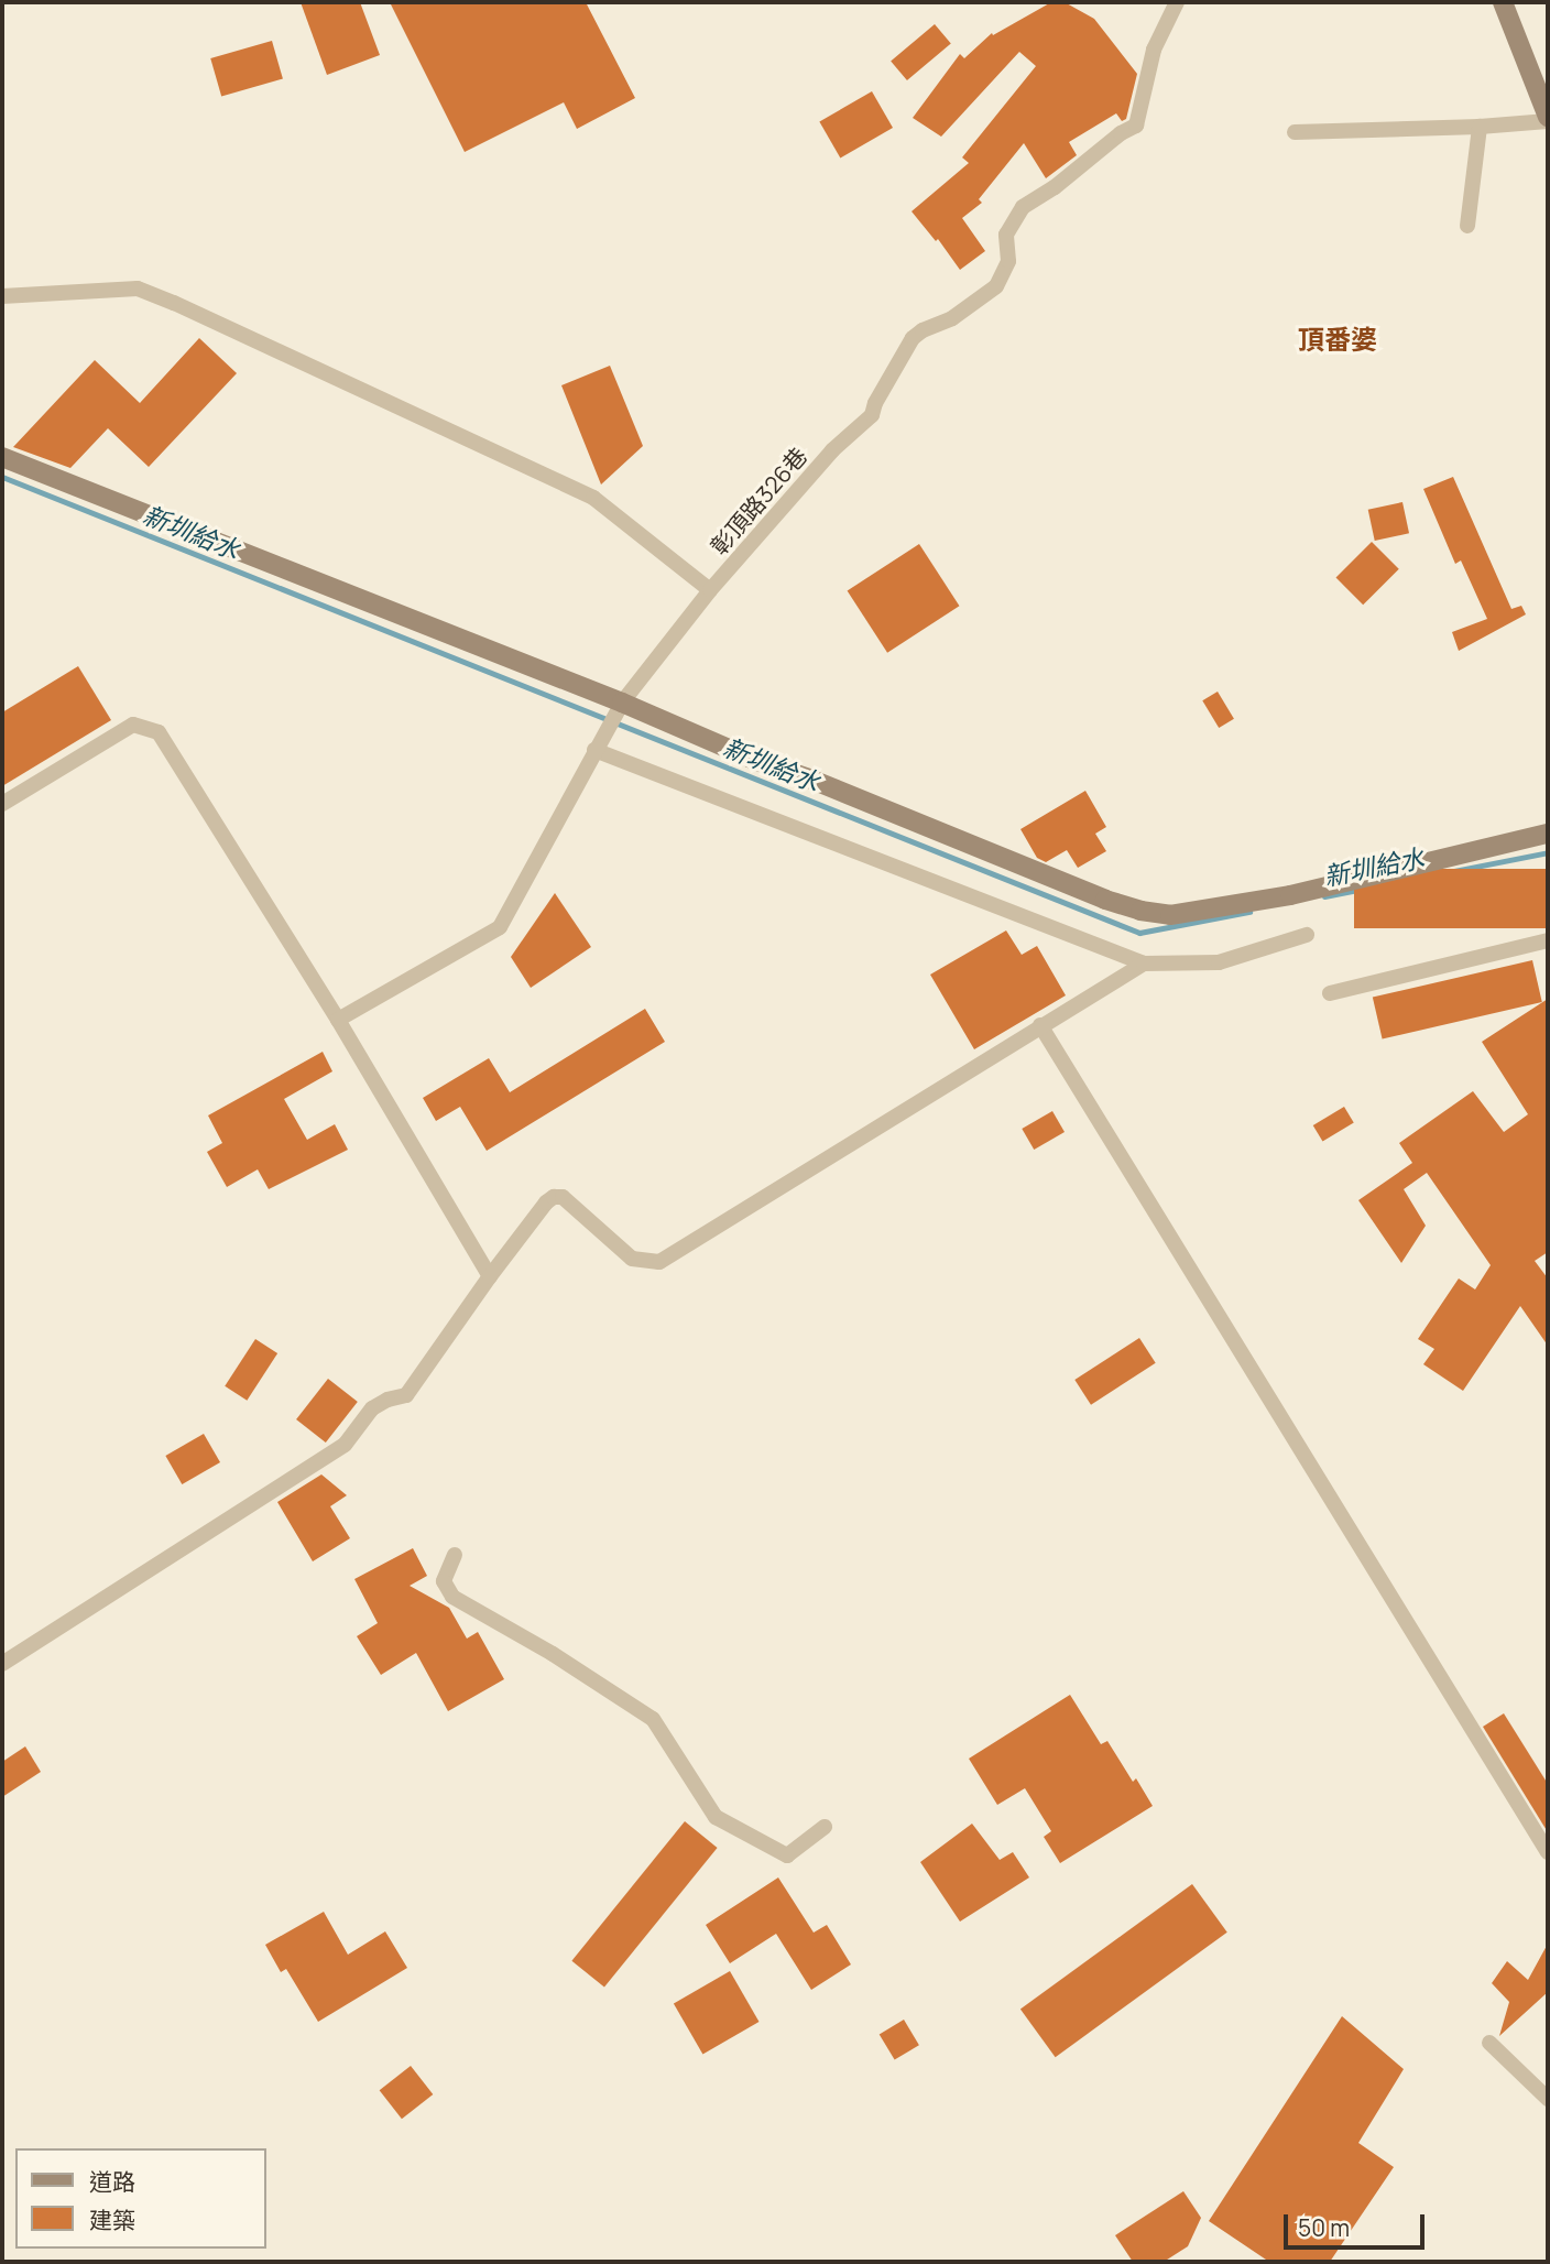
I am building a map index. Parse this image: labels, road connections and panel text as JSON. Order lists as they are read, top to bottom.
{
  "streets": {
    "street": ["彰頂路326巷"]
  },
  "districts": ["頂番婆"],
  "water": ["新圳給水"],
  "legend": ["道路", "建築"],
  "scale_bar": "50 m"
}
